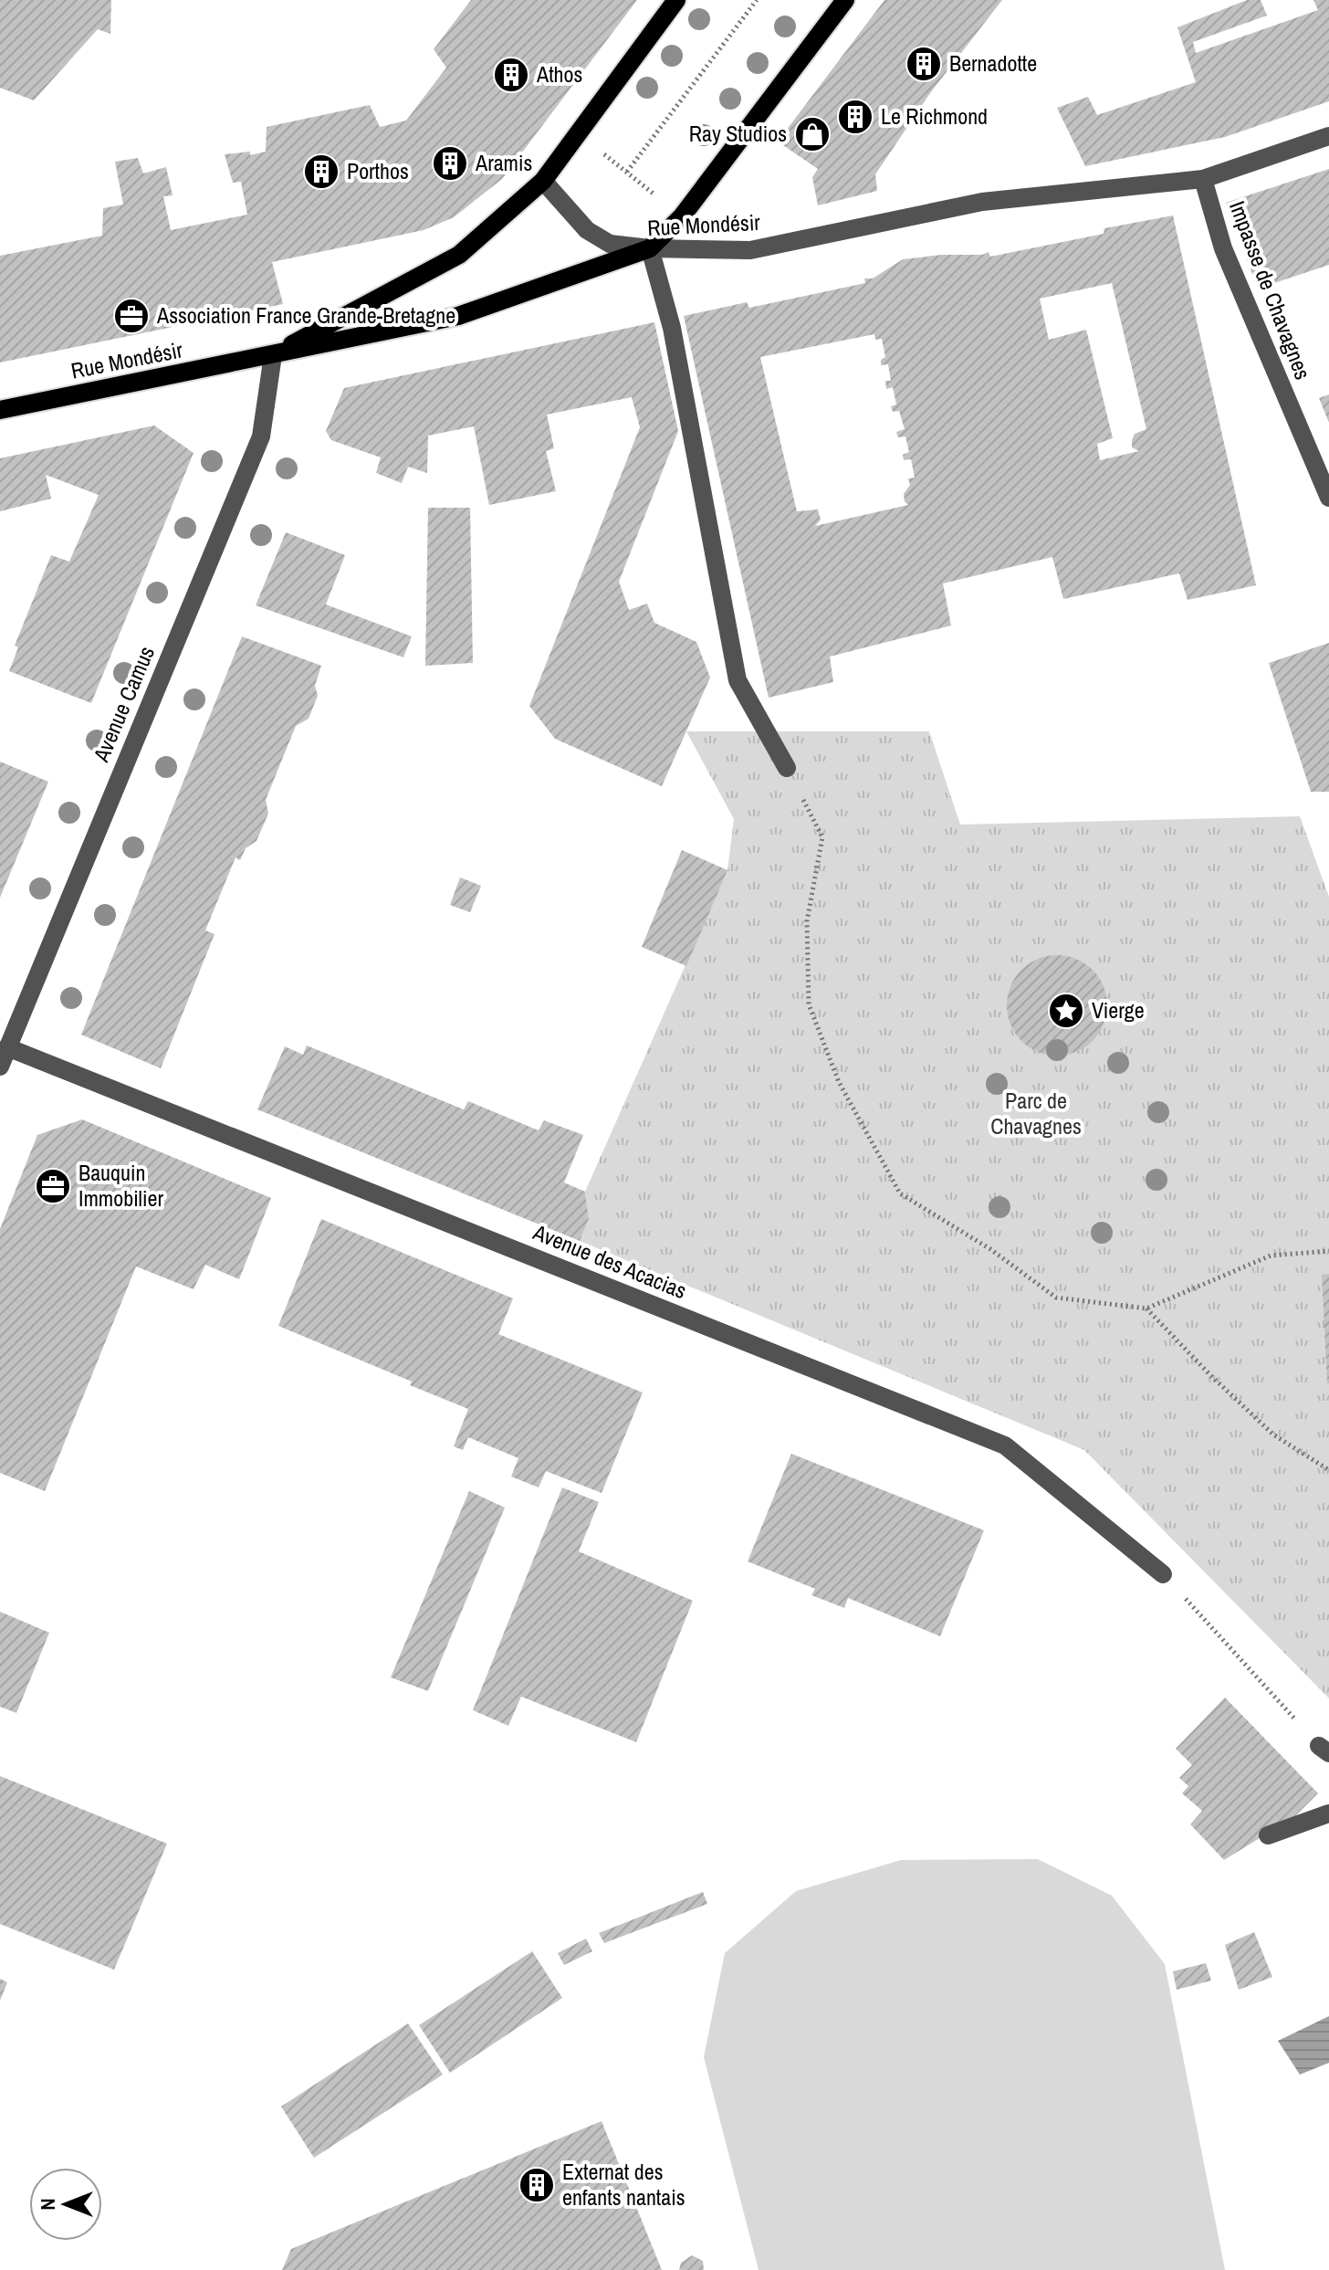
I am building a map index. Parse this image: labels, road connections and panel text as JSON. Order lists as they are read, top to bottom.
{
  "streets": {
    "main road": ["Rue Mondésir"],
    "street": ["Impasse de Chavagnes", "Avenue Camus", "Avenue des Acacias"]
  },
  "crossings": [
    ["Rue Mondésir", "Impasse de Chavagnes"],
    ["Rue Mondésir", "Avenue Camus"],
    ["Avenue Camus", "Avenue des Acacias"]
  ],
  "parks": ["Parc de Chavagnes"],
  "places": {
    "building": [
      "Bernadotte",
      "Athos",
      "Le Richmond",
      "Aramis",
      "Porthos",
      "Externat des enfants nantais"
    ],
    "shop": ["Ray Studios"],
    "office": ["Association France Grande-Bretagne", "Bauquin Immobilier"],
    "place": ["Vierge"]
  },
  "north": "left"
}
